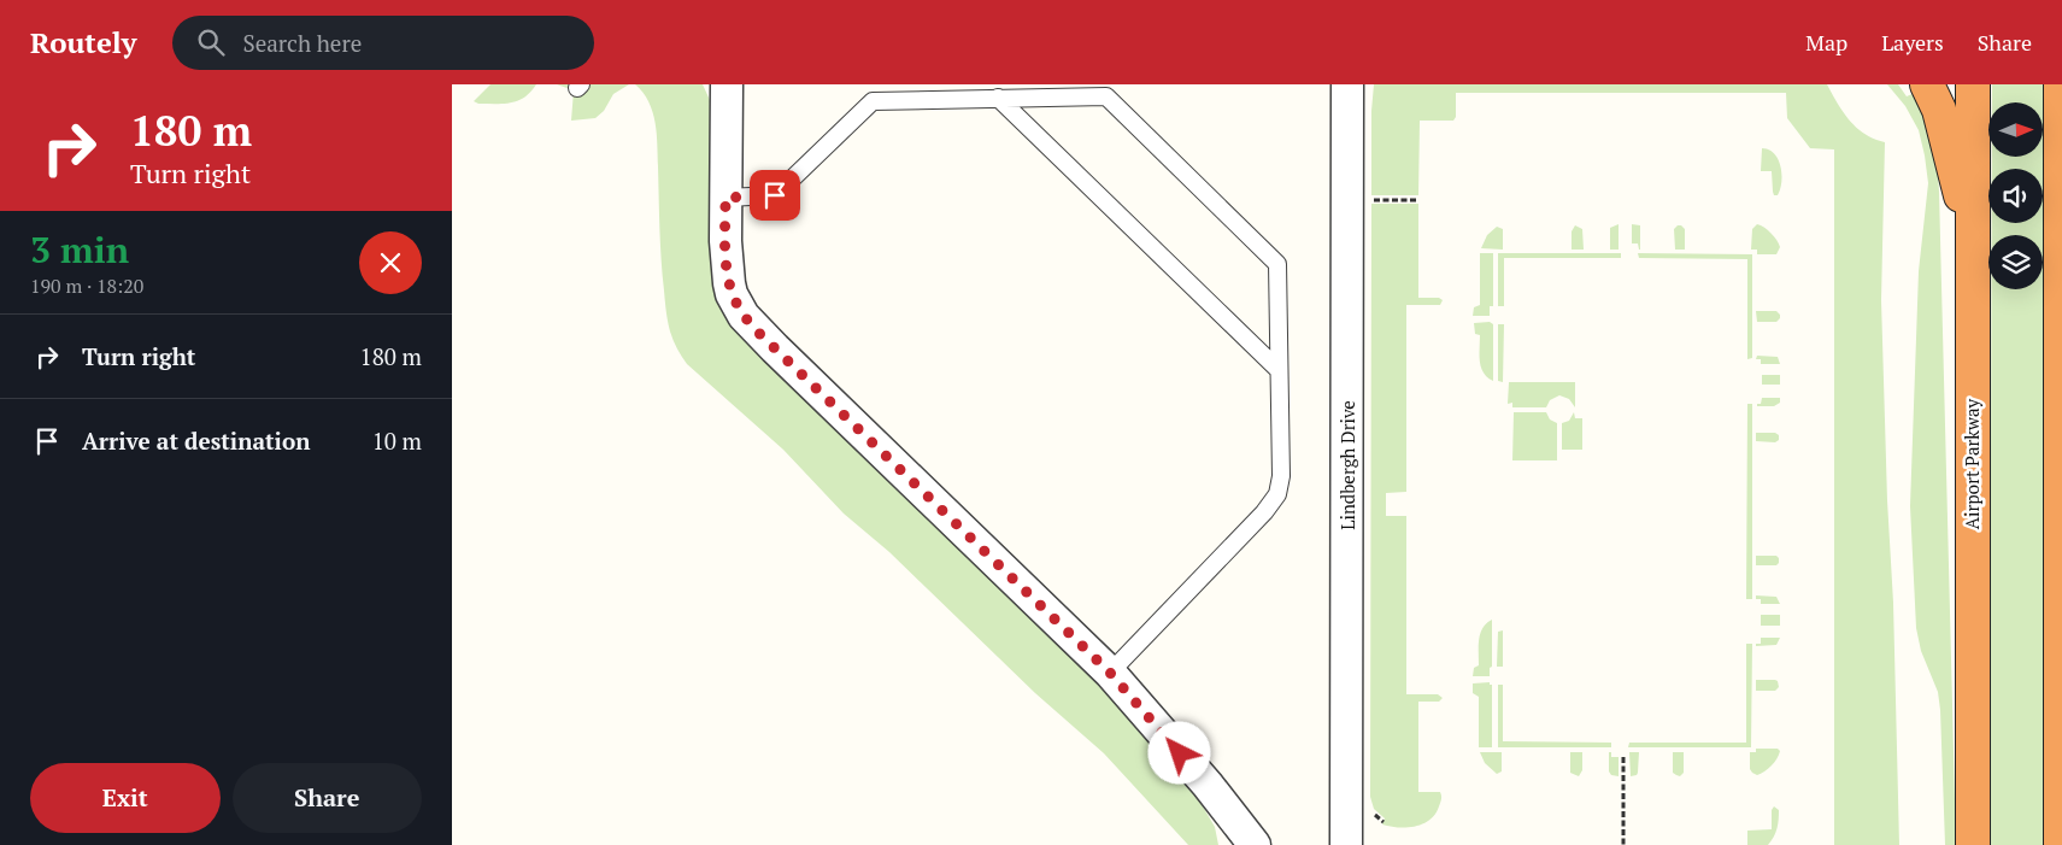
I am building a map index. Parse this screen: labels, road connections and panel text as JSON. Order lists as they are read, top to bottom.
{
  "streets": {
    "highway": ["Airport Parkway"],
    "street": ["Lindbergh Drive"]
  },
  "north": "right",
  "page": {
    "header": "Routely",
    "search": "Search here",
    "nav": ["Map", "Layers", "Share"],
    "turn": ["180 m", "Turn right"],
    "heading": ["3 min", "190 m · 18:20"],
    "list": [
      {
        "name": "Turn right",
        "value": "180 m"
      },
      {
        "name": "Arrive at destination",
        "value": "10 m"
      }
    ],
    "buttons": ["Exit", "Share"]
  }
}
